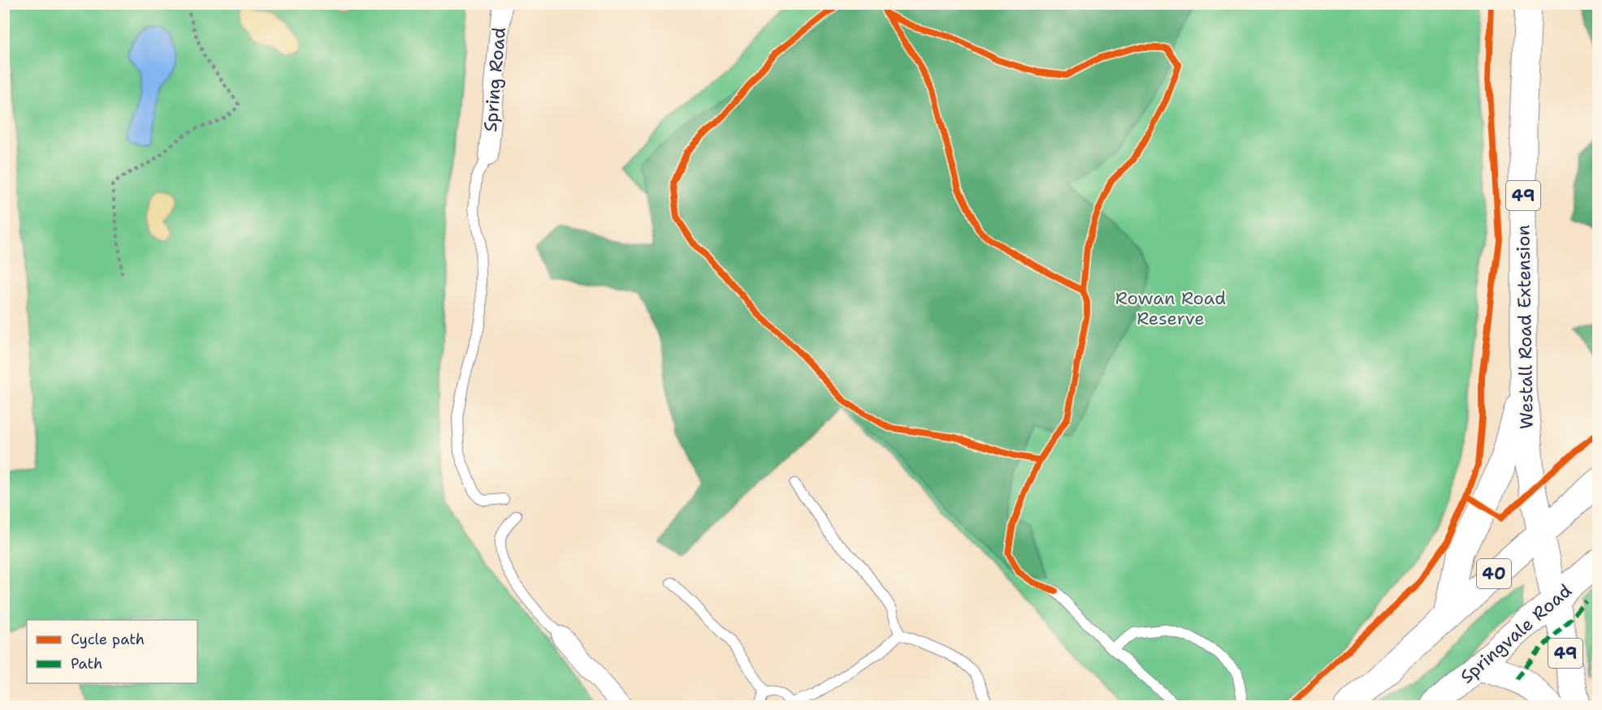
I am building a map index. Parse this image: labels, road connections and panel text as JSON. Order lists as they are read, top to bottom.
{
  "streets": {
    "highway": [
      "49",
      "Westall Road Extension",
      "40",
      "Springvale Road"
    ],
    "street": ["Spring Road"]
  },
  "crossings": [
    ["49", "Westall Road Extension"],
    ["49", "40"],
    ["49", "Springvale Road"],
    ["Westall Road Extension", "40"]
  ],
  "parks": ["Rowan Road Reserve"],
  "legend": ["Cycle path", "Path"]
}
